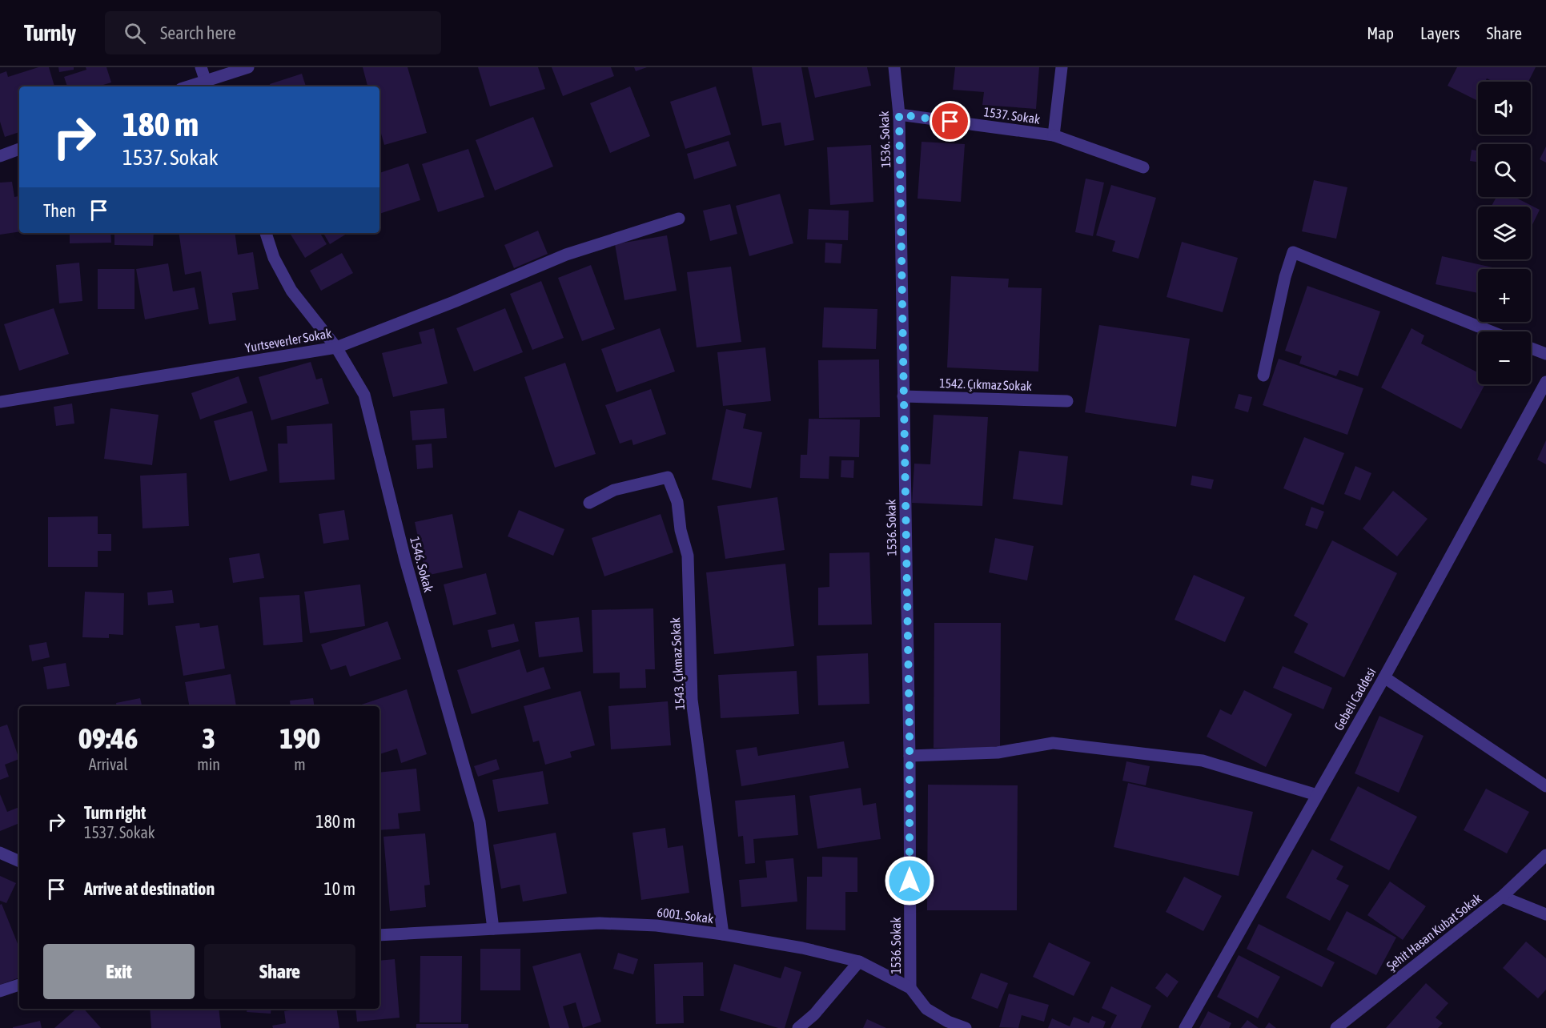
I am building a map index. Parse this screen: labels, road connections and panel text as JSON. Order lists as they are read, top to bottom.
{
  "streets": {
    "street": [
      "1537. Sokak",
      "1536. Sokak",
      "Yurtseverler Sokak",
      "1542. Çıkmaz Sokak",
      "1546. Sokak",
      "1543. Çıkmaz Sokak",
      "Gebeli Caddesi",
      "6001. Sokak",
      "Şehit Hasan Kubat Sokak"
    ]
  },
  "crossings": [
    ["1537. Sokak", "1536. Sokak"],
    ["1536. Sokak", "1542. Çıkmaz Sokak"],
    ["1536. Sokak", "6001. Sokak"],
    ["Yurtseverler Sokak", "1546. Sokak"],
    ["1546. Sokak", "6001. Sokak"],
    ["1543. Çıkmaz Sokak", "6001. Sokak"]
  ],
  "page": {
    "header": "Turnly",
    "search": "Search here",
    "nav": ["Map", "Layers", "Share"],
    "map_buttons": ["+", "−"],
    "turn": ["180 m", "1537. Sokak"],
    "then": "Then",
    "eta": [
      "09:46",
      "Arrival",
      "3",
      "min",
      "190",
      "m"
    ],
    "list": [
      {
        "name": "Turn right",
        "note": "1537. Sokak",
        "value": "180 m"
      },
      {
        "name": "Arrive at destination",
        "value": "10 m"
      }
    ],
    "buttons": ["Exit", "Share"]
  }
}
